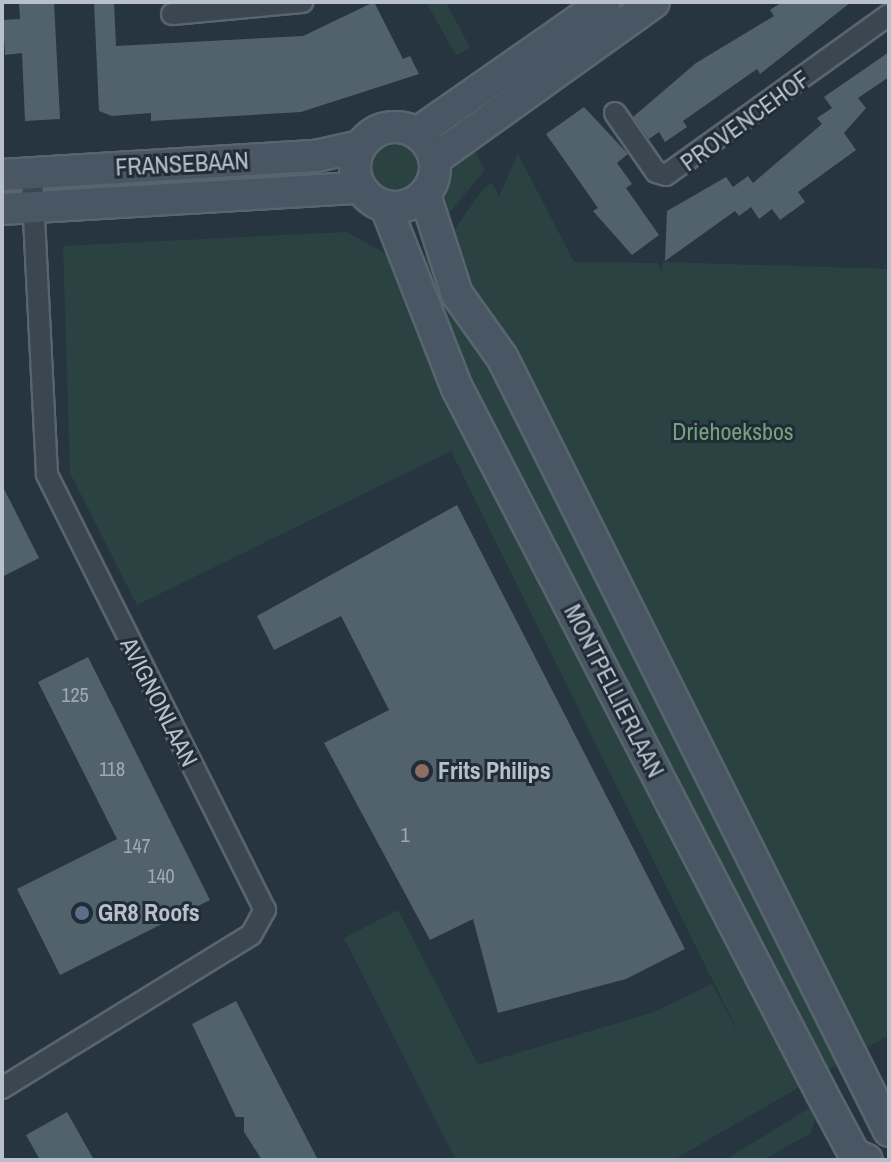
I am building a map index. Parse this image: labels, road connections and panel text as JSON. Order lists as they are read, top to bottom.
{
  "streets": {
    "street": [
      "PROVENCEHOF",
      "FRANSEBAAN",
      "MONTPELLIERLAAN",
      "AVIGNONLAAN"
    ]
  },
  "crossings": [
    ["FRANSEBAAN", "MONTPELLIERLAAN"],
    ["FRANSEBAAN", "AVIGNONLAAN"]
  ],
  "parks": ["Driehoeksbos"],
  "places": ["Frits Philips", "GR8 Roofs"],
  "house_numbers": [
    "125",
    "118",
    "1",
    "147",
    "140"
  ]
}
